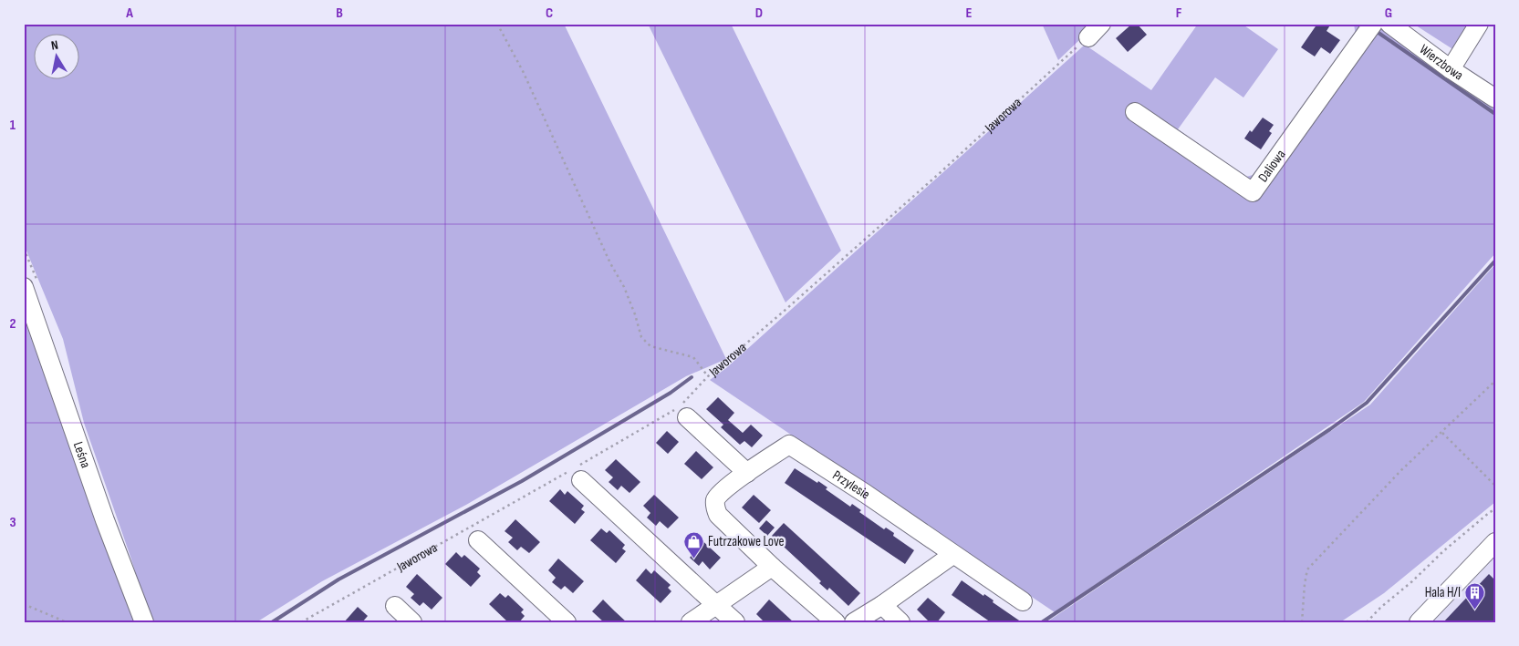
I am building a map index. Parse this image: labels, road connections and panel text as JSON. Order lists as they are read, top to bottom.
{
  "streets": {
    "street": [
      "Wierzbowa",
      "Daliowa",
      "Leśna",
      "Przylesie"
    ],
    "path": ["Jaworowa"]
  },
  "places": {
    "shop": ["Futrzakowe Love"],
    "building": ["Hala H/I"]
  },
  "north": "top",
  "grid": {
    "columns": [
      "A",
      "B",
      "C",
      "D",
      "E",
      "F",
      "G"
    ],
    "rows": ["1", "2", "3"]
  }
}
